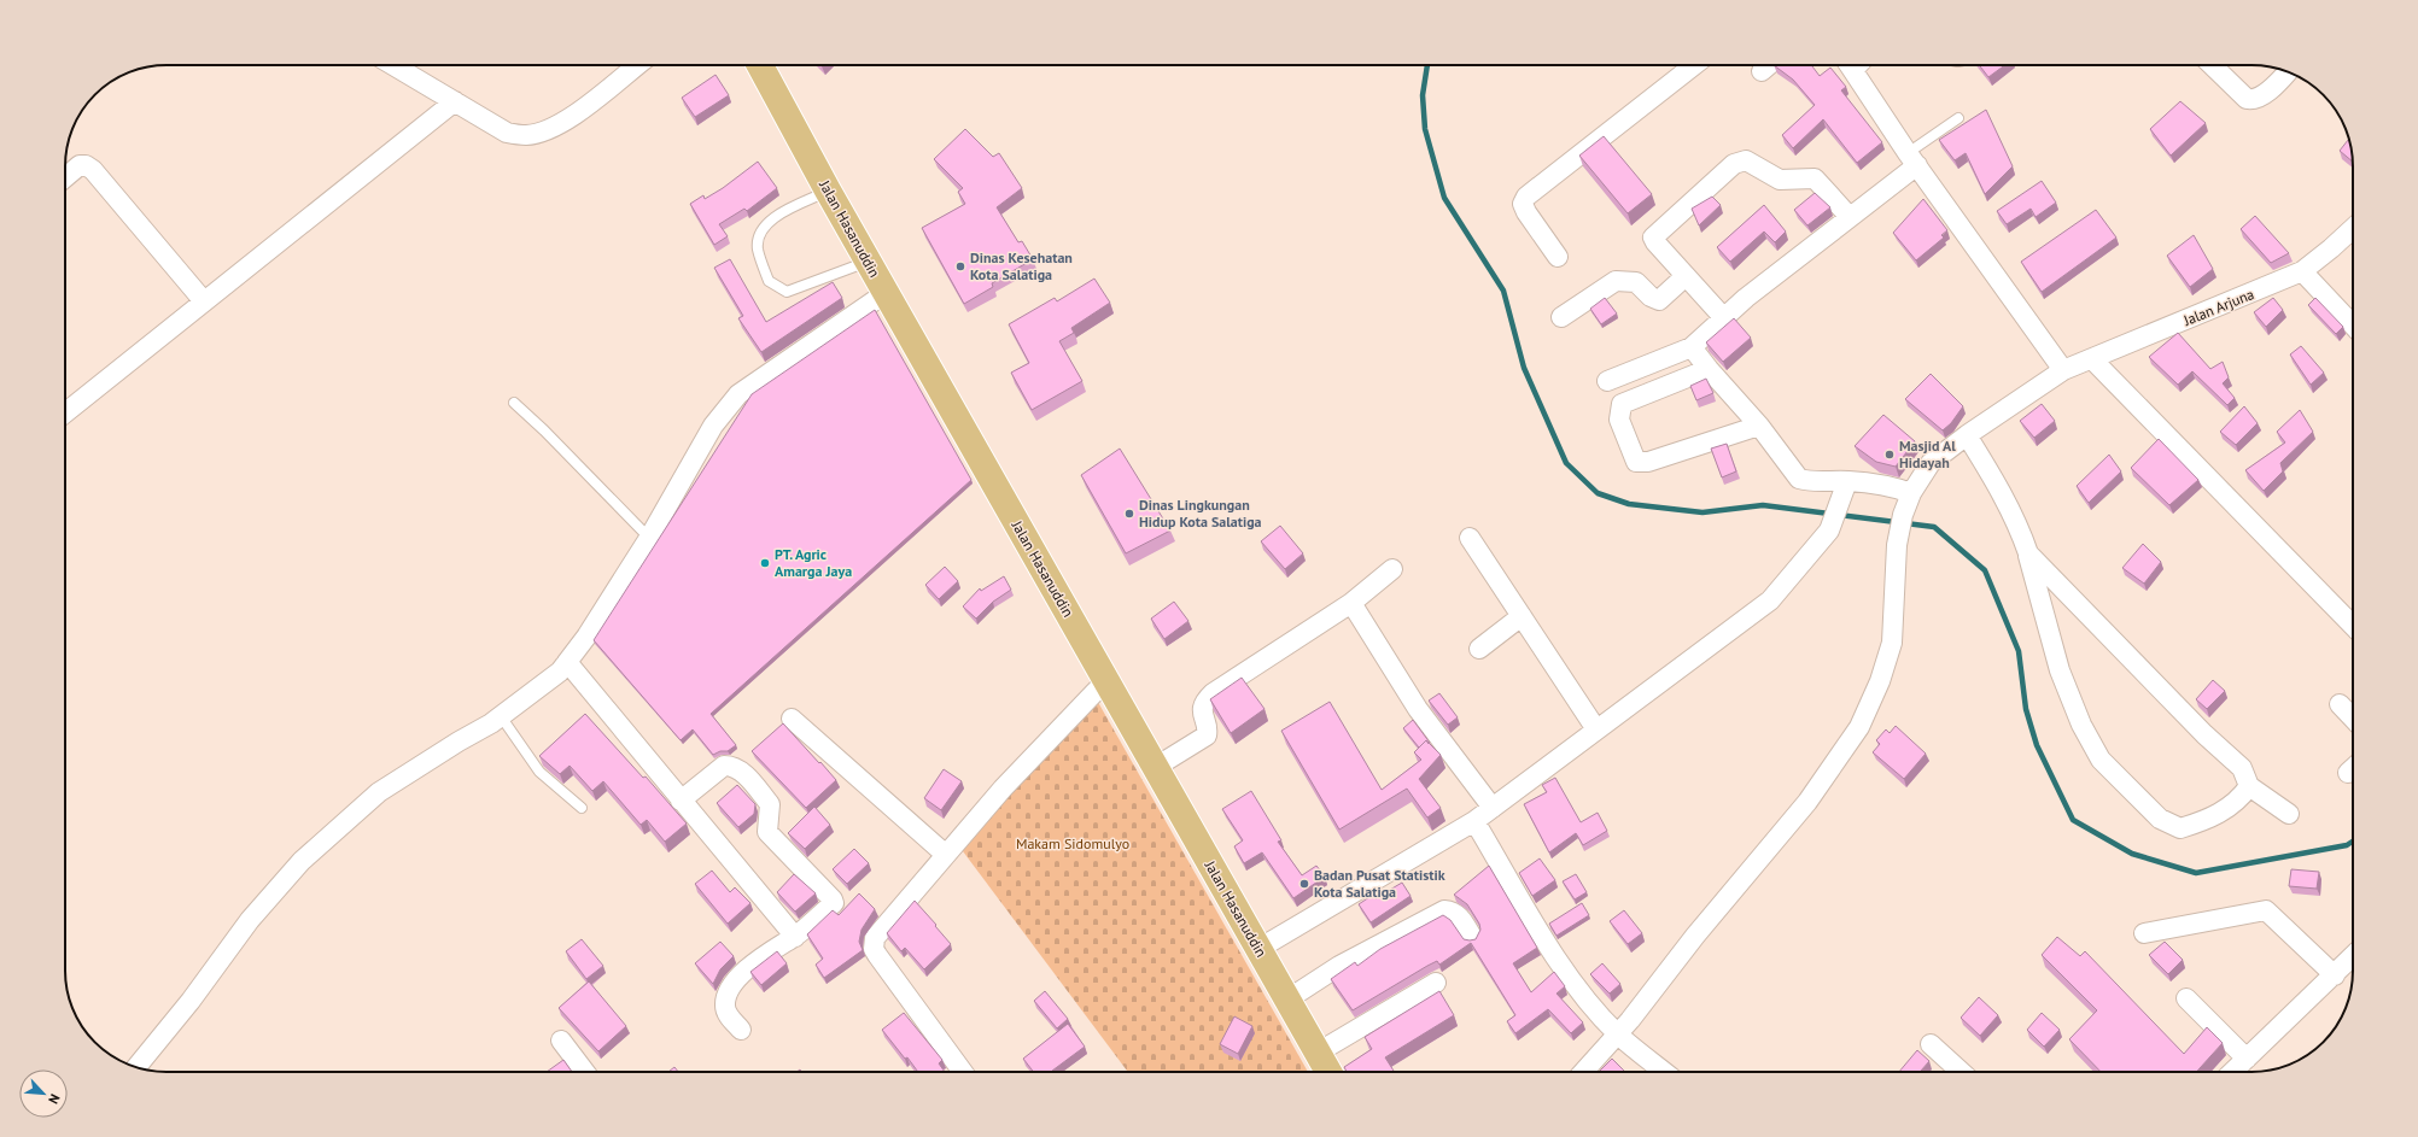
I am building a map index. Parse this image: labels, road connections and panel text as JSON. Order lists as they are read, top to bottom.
{
  "streets": {
    "main road": ["Jalan Hasanuddin"],
    "street": ["Jalan Arjuna"]
  },
  "parks": ["Makam Sidomulyo"],
  "places": [
    "Dinas Kesehatan Kota Salatiga",
    "Masjid Al Hidayah",
    "Dinas Lingkungan Hidup Kota Salatiga",
    "PT. Agric Amarga Jaya",
    "Badan Pusat Statistik Kota Salatiga"
  ],
  "north": "bottom right"
}
